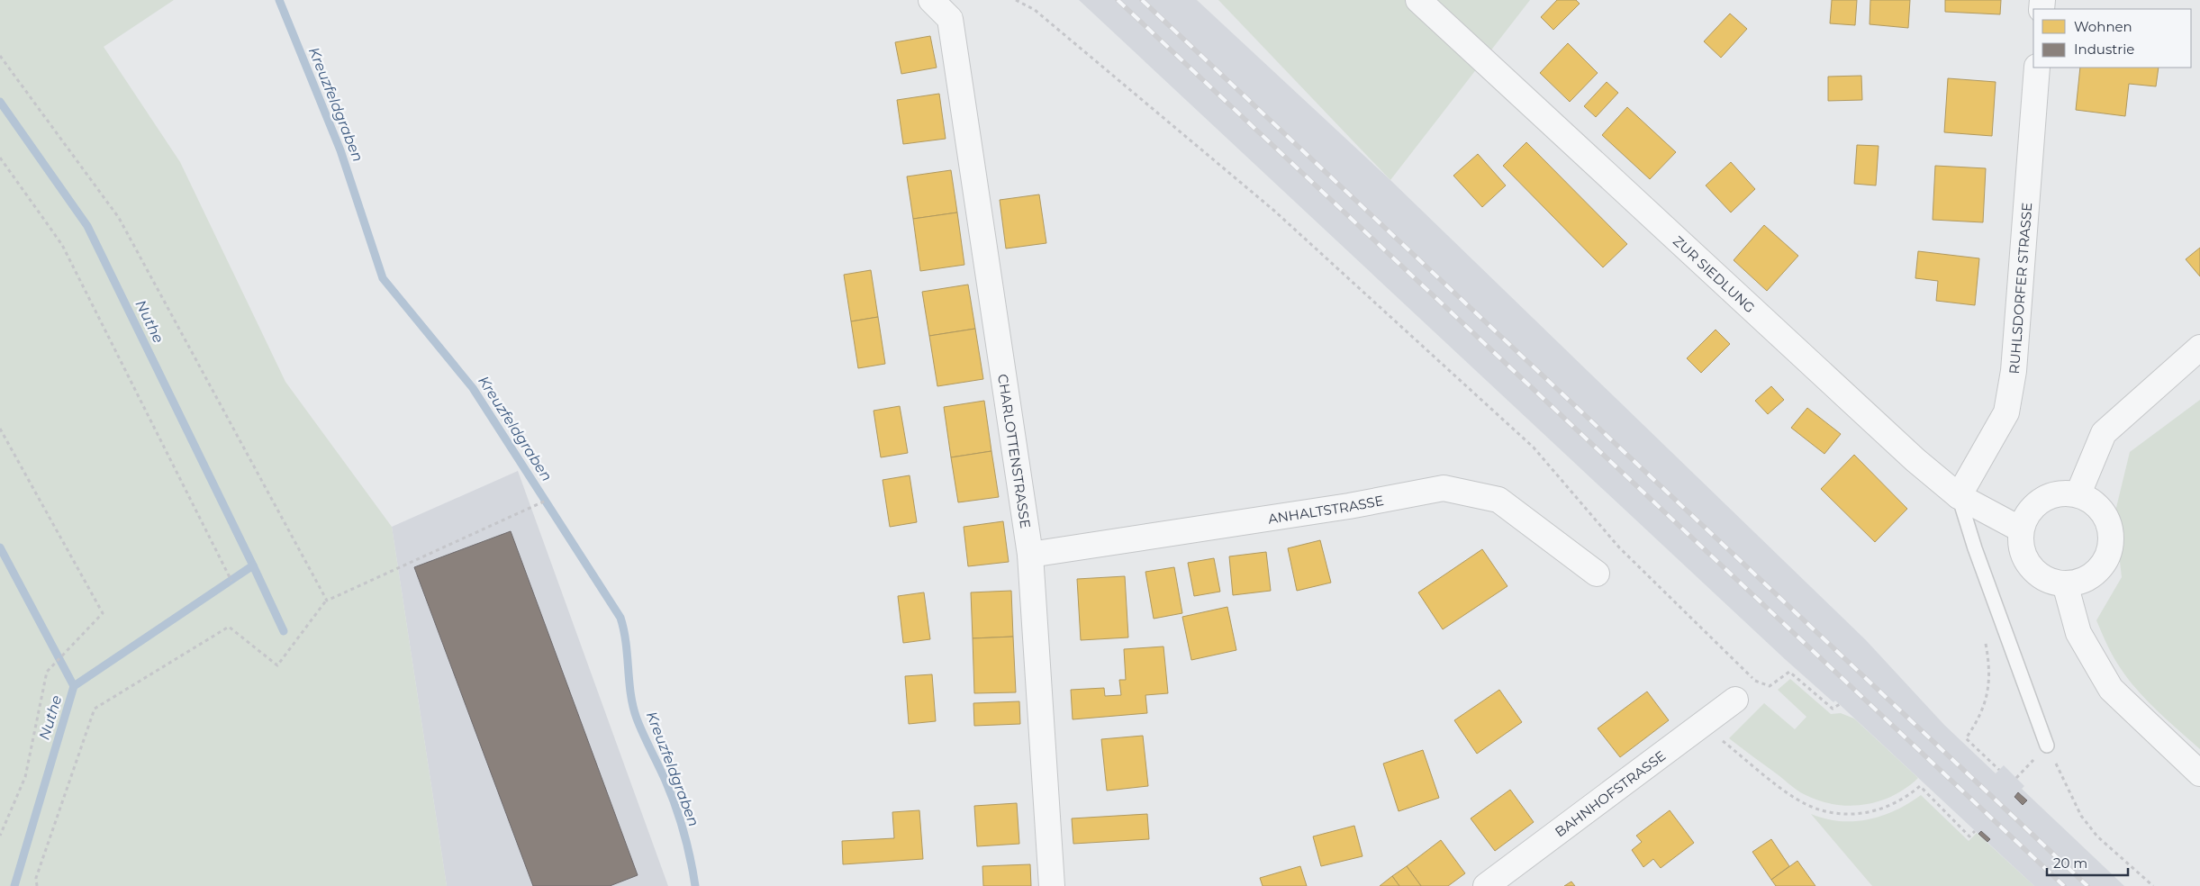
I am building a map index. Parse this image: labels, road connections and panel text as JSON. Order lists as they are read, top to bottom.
{
  "streets": {
    "street": [
      "ZUR SIEDLUNG",
      "RUHLSDORFER STRASSE",
      "CHARLOTTENSTRASSE",
      "ANHALTSTRASSE",
      "BAHNHOFSTRASSE"
    ]
  },
  "crossings": [
    ["ZUR SIEDLUNG", "RUHLSDORFER STRASSE"],
    ["CHARLOTTENSTRASSE", "ANHALTSTRASSE"]
  ],
  "water": ["Kreuzfeldgraben", "Nuthe"],
  "legend": ["Wohnen", "Industrie"],
  "scale_bar": "20 m"
}
